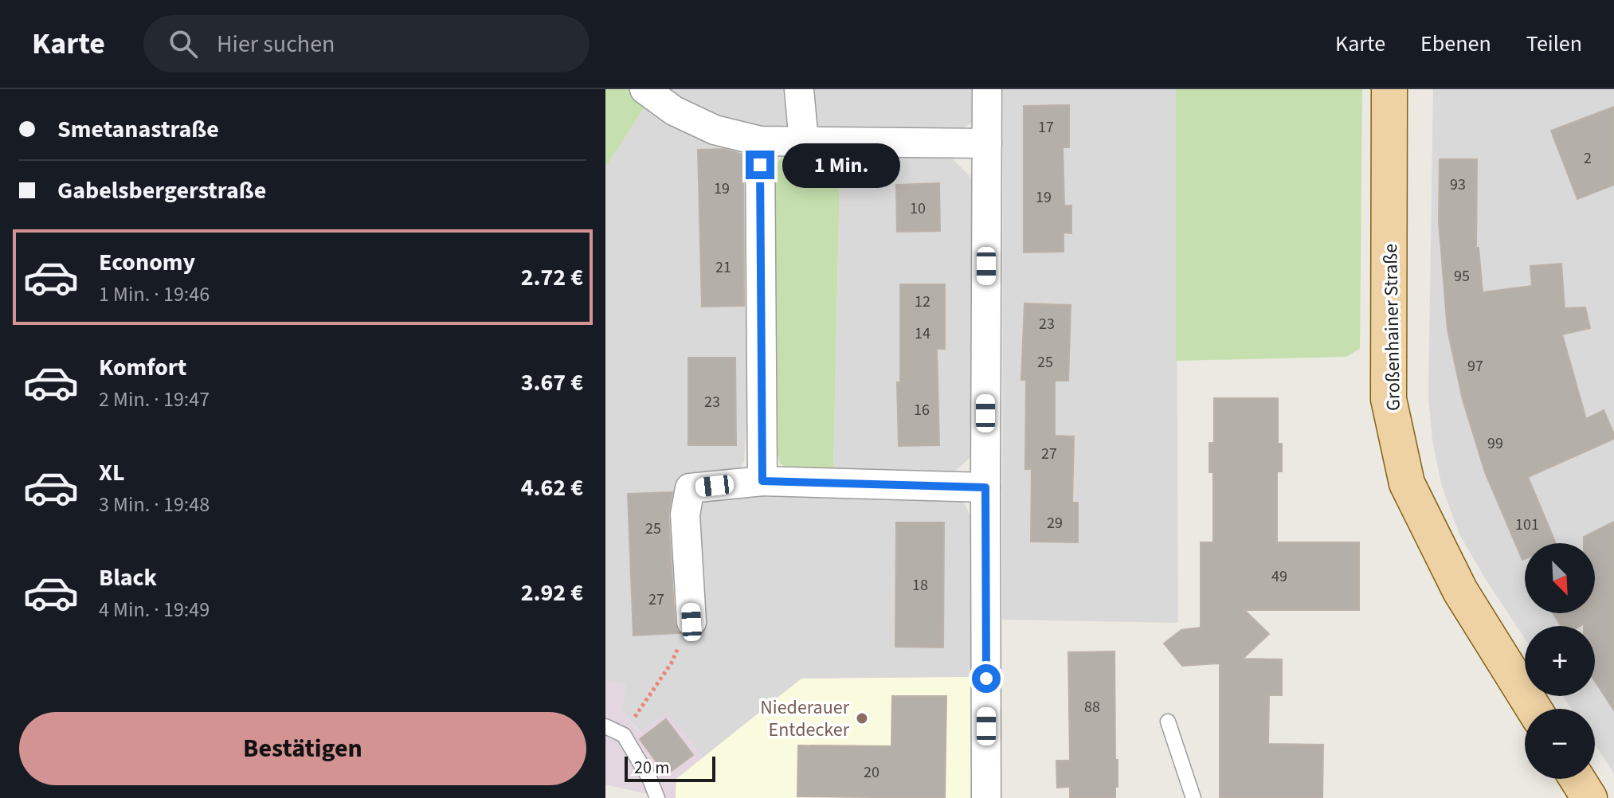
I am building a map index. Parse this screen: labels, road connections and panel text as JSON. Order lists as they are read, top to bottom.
{
  "streets": {
    "main road": ["Großenhainer Straße"]
  },
  "places": ["Niederauer Entdecker"],
  "house_numbers": [
    "17",
    "2",
    "93",
    "19",
    "19",
    "10",
    "21",
    "95",
    "12",
    "23",
    "14",
    "25",
    "97",
    "23",
    "16",
    "99",
    "27",
    "29",
    "101",
    "25",
    "49",
    "18",
    "27",
    "88",
    "20"
  ],
  "scale_bar": "20 m",
  "north": "bottom right",
  "page": {
    "header": "Karte",
    "search": "Hier suchen",
    "nav": ["Karte", "Ebenen", "Teilen"],
    "banner": ["Smetanastraße", "Gabelsbergerstraße"],
    "bubble": "1 Min.",
    "list": [
      {
        "name": "Economy",
        "note": "1 Min. · 19:46",
        "value": "2.72 €"
      },
      {
        "name": "Komfort",
        "note": "2 Min. · 19:47",
        "value": "3.67 €"
      },
      {
        "name": "XL",
        "note": "3 Min. · 19:48",
        "value": "4.62 €"
      },
      {
        "name": "Black",
        "note": "4 Min. · 19:49",
        "value": "2.92 €"
      }
    ],
    "map_buttons": ["+", "−"],
    "buttons": "Bestätigen",
    "scale": "20 m"
  }
}
